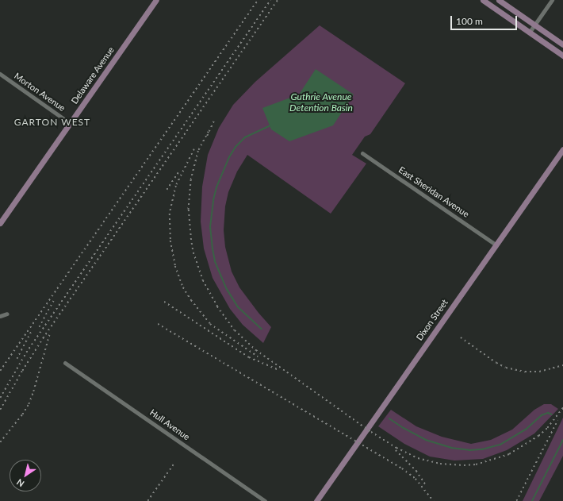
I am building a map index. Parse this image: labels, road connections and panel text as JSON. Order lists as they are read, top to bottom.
{
  "streets": {
    "main road": ["Delaware Avenue", "Dixon Street"],
    "street": ["Morton Avenue", "East Sheridan Avenue", "Hull Avenue"]
  },
  "crossings": [
    ["Delaware Avenue", "Morton Avenue"],
    ["East Sheridan Avenue", "Dixon Street"]
  ],
  "districts": ["GARTON WEST"],
  "water": ["Guthrie Avenue Detention Basin"],
  "scale_bar": "100 m",
  "north": "bottom left"
}
